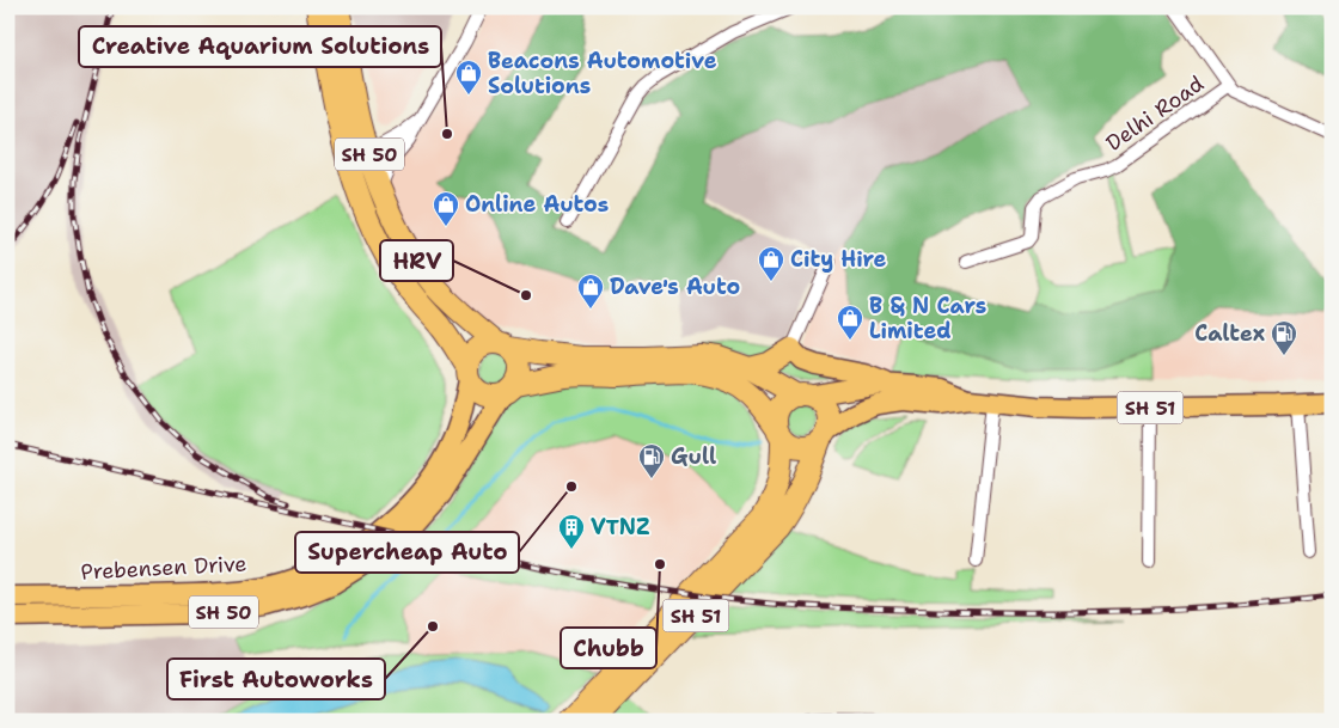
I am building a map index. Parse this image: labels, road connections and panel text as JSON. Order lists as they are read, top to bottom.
{
  "streets": {
    "highway": ["SH 50", "SH 51"],
    "main road": ["Prebensen Drive"],
    "street": ["Delhi Road"]
  },
  "crossings": [
    ["SH 50", "Prebensen Drive"]
  ],
  "places": {
    "shop": [
      "Beacons Automotive Solutions",
      "Online Autos",
      "City Hire",
      "Dave's Auto",
      "B & N Cars Limited"
    ],
    "other": [
      "Creative Aquarium Solutions",
      "HRV",
      "Supercheap Auto",
      "Chubb",
      "First Autoworks"
    ],
    "fuel station": ["Caltex", "Gull"],
    "building": ["VTNZ"]
  }
}
